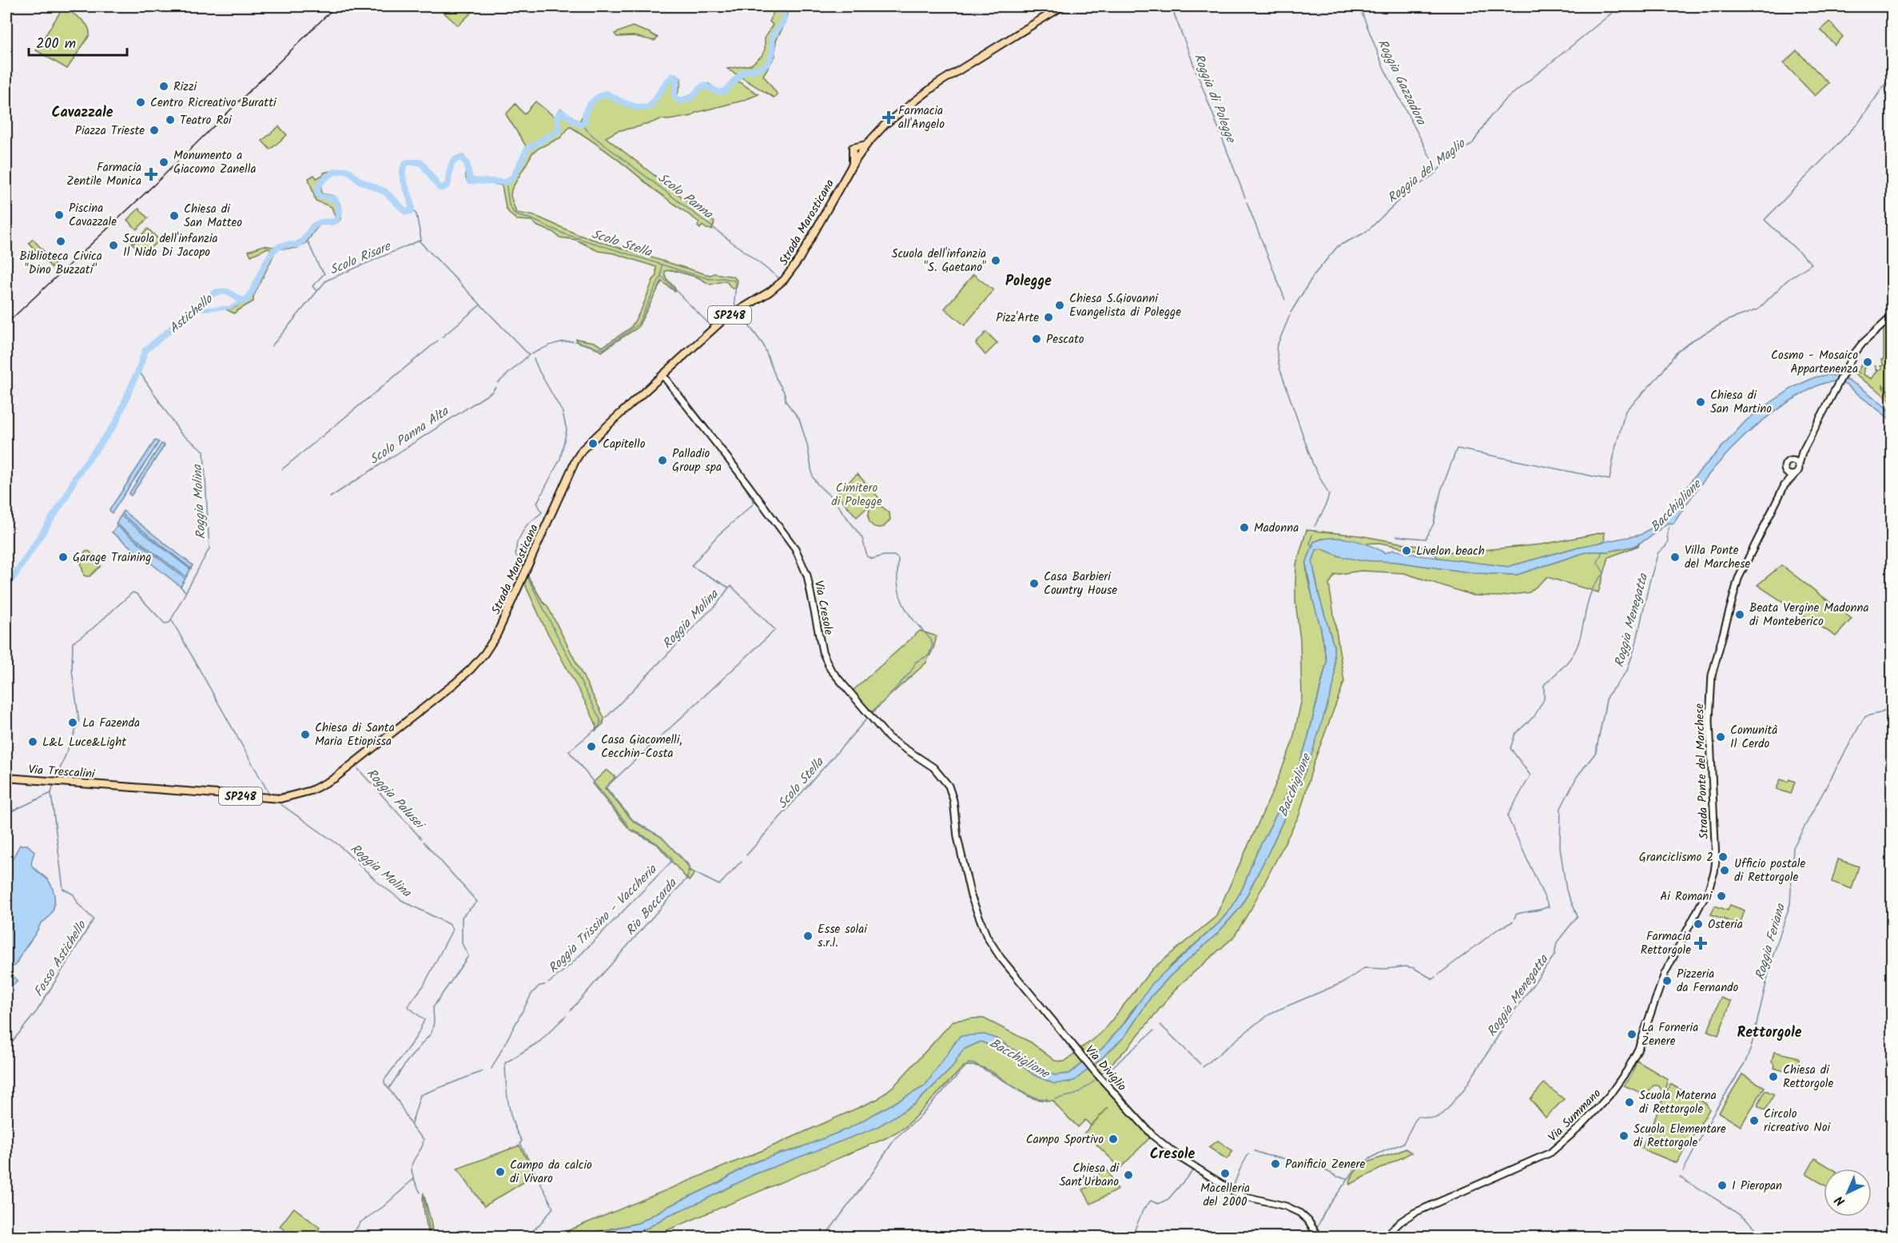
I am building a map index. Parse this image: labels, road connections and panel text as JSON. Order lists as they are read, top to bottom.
{
  "streets": {
    "main road": [
      "Strada Marosticana",
      "SP248",
      "Via Cresole",
      "Via Trescalini",
      "Strada Ponte del Marchese",
      "Via Diviglio",
      "Via Summano"
    ]
  },
  "crossings": [
    ["Strada Marosticana", "Via Cresole"],
    ["Strada Marosticana", "Via Trescalini"],
    ["Via Cresole", "Via Diviglio"],
    ["Strada Ponte del Marchese", "Via Summano"]
  ],
  "districts": [
    "Cavazzale",
    "Polegge",
    "Rettorgole",
    "Cresole"
  ],
  "water": [
    "Roggia Gazzadora",
    "Roggia di Polegge",
    "Roggia del Maglio",
    "Scolo Panna",
    "Scolo Stella",
    "Scolo Risare",
    "Astichello",
    "Scolo Panna Alta",
    "Roggia Molina",
    "Bacchiglione",
    "Roggia Menegatta",
    "Roggia Palusei",
    "Rio Boccarda",
    "Roggia Trissino - Vaccheria",
    "Roggia Feriana",
    "Fosso Astichello"
  ],
  "parks": ["Cimitero di Polegge"],
  "places": {
    "other": [
      "Rizzi",
      "Centro Ricreativo Buratti",
      "Teatro Roi",
      "Piazza Trieste",
      "Monumento a Giacomo Zanella",
      "Piscina Cavazzale",
      "Chiesa di San Matteo",
      "Biblioteca Civica \"Dino Buzzati\"",
      "Scuola dell'infanzia Il Nido Di Jacopo",
      "Scuola dell'infanzia \"S. Gaetano\"",
      "Chiesa S.Giovanni Evangelista di Polegge",
      "Pizz'Arte",
      "Pescato",
      "Cosmo - Mosaico Appartenenza",
      "Chiesa di San Martino",
      "Capitello",
      "Palladio Group spa",
      "Madonna",
      "Livelon beach",
      "Garage Training",
      "Villa Ponte del Marchese",
      "Casa Barbieri Country House",
      "Beata Vergine Madonna di Monteberico",
      "La Fazenda",
      "Chiesa di Santa Maria Etiopissa",
      "Comunità Il Cerdo",
      "L&L Luce&Light",
      "Casa Giacomelli, Cecchin-Costa",
      "Granciclismo 2",
      "Ufficio postale di Rettorgole",
      "Ai Romani",
      "Osteria",
      "Esse solai s.r.l.",
      "Pizzeria da Fernando",
      "La Forneria Zenere",
      "Chiesa di Rettorgole",
      "Scuola Materna di Rettorgole",
      "Circolo ricreativo Noi",
      "Scuola Elementare di Rettorgole",
      "Campo Sportivo",
      "Panificio Zenere",
      "Campo da calcio di Vivaro",
      "Macelleria del 2000",
      "Chiesa di Sant'Urbano",
      "I Pieropan"
    ],
    "health": ["Farmacia all'Angelo", "Farmacia Zentile Monica", "Farmacia Rettorgole"]
  },
  "scale_bar": "200 m",
  "north": "bottom left"
}
